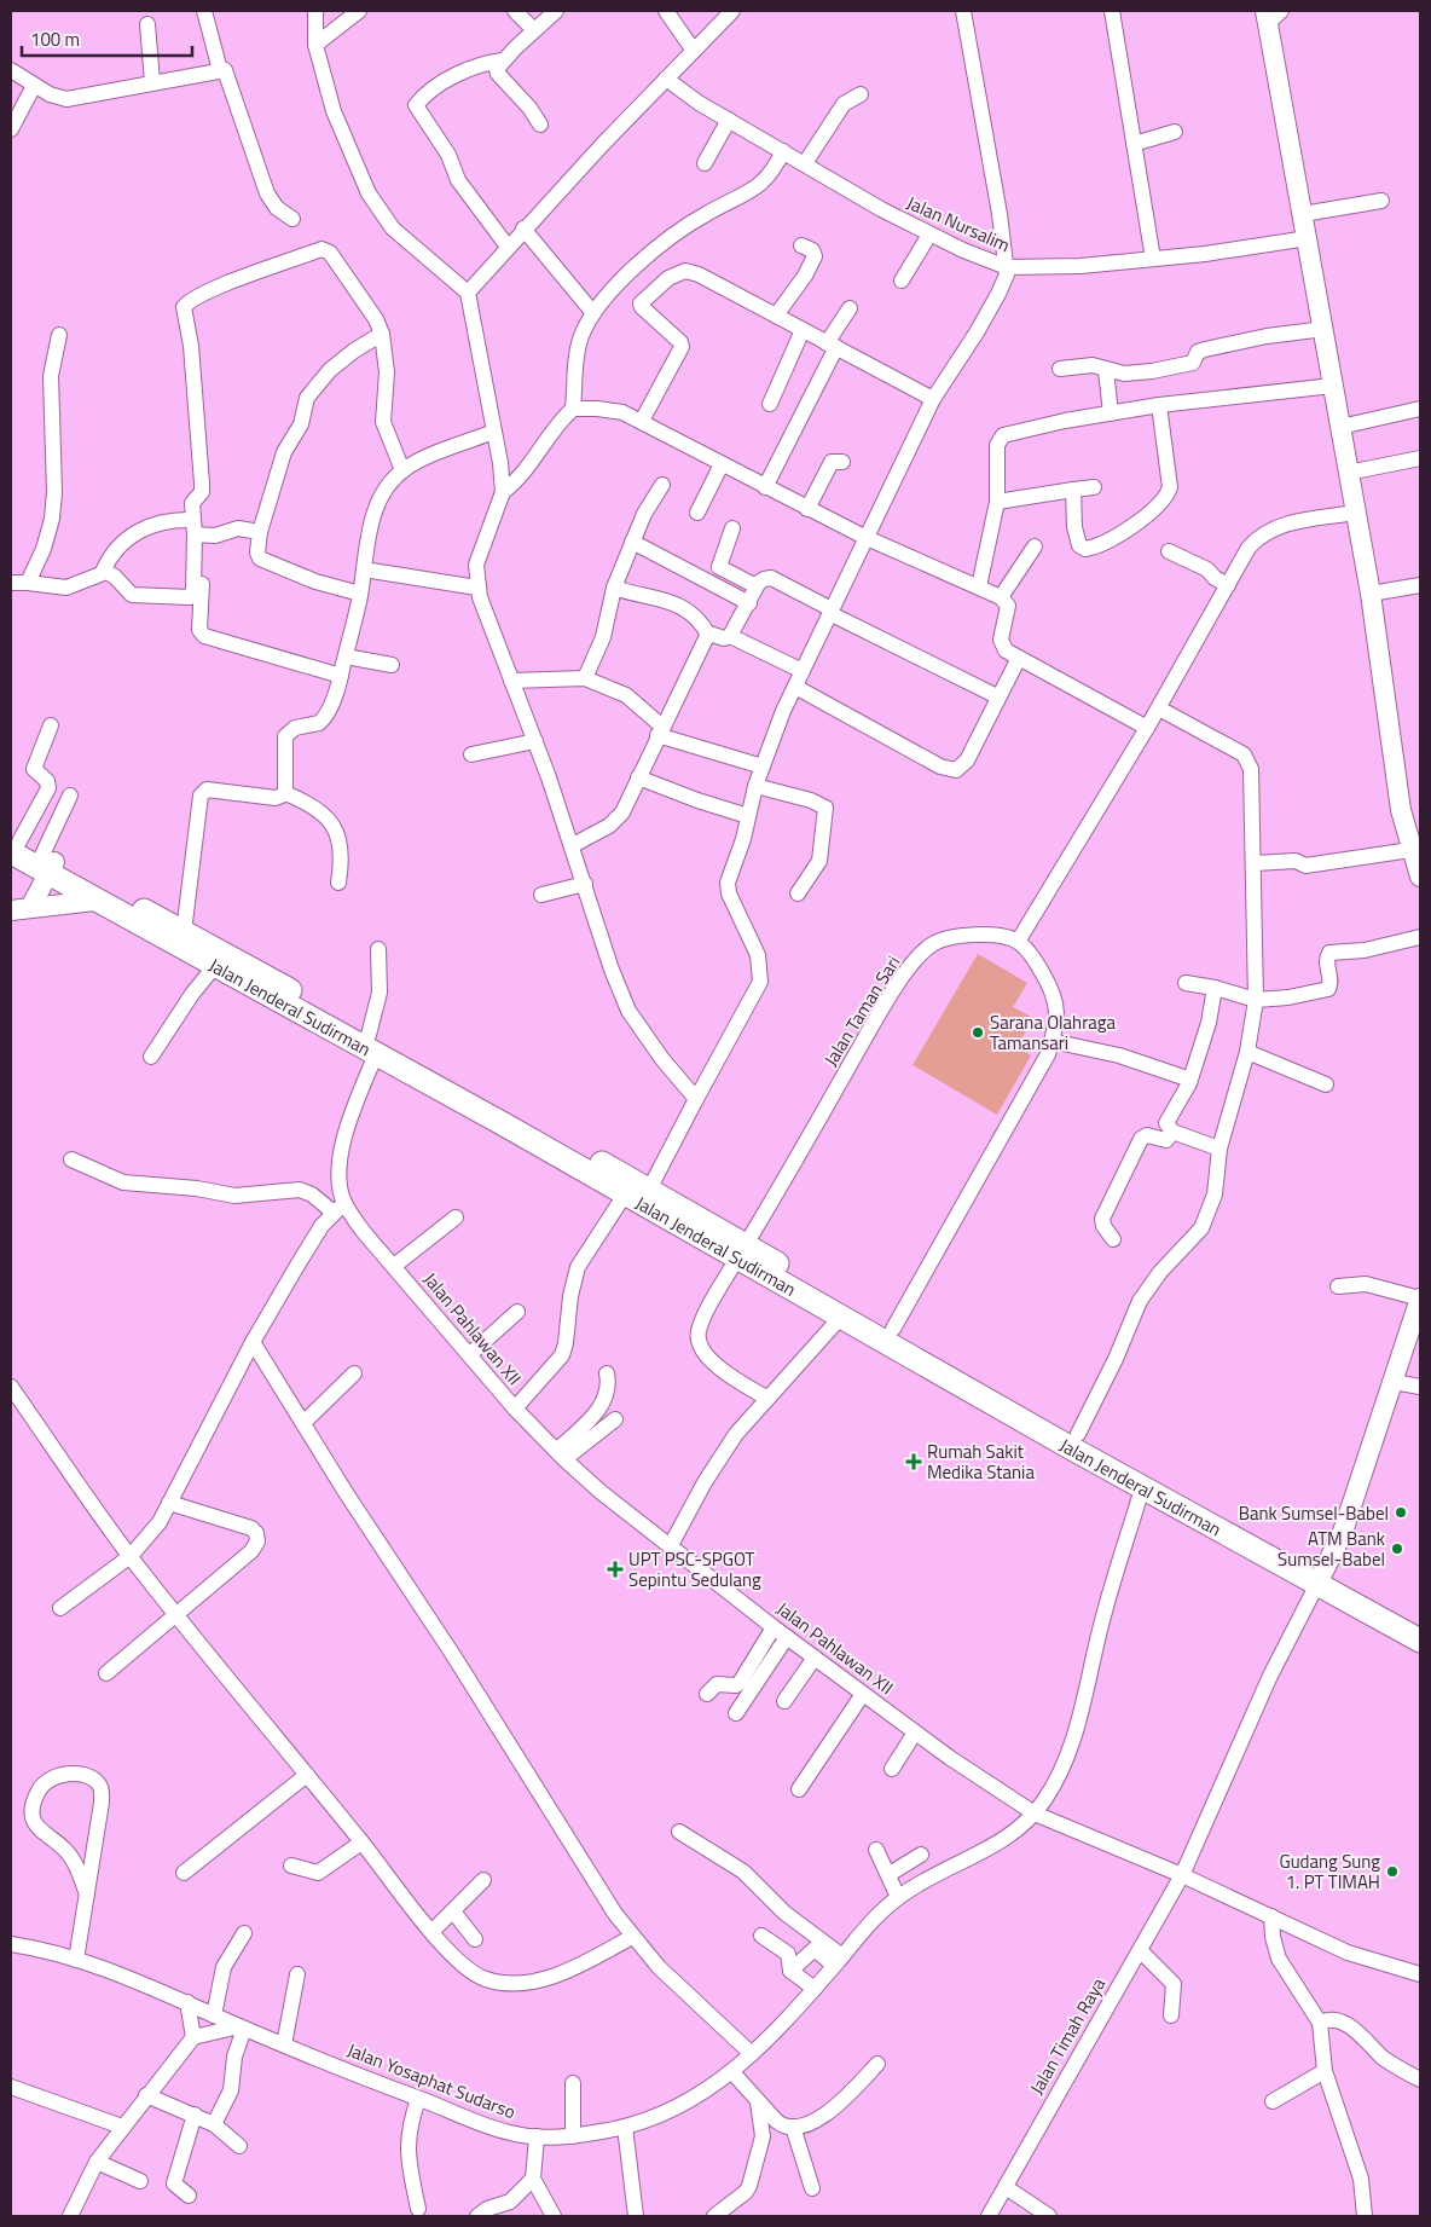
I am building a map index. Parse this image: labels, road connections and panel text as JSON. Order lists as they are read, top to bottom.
{
  "streets": {
    "highway": ["Jalan Jenderal Sudirman"],
    "street": [
      "Jalan Nursalim",
      "Jalan Taman Sari",
      "Jalan Pahlawan XII",
      "Jalan Timah Raya",
      "Jalan Yosaphat Sudarso"
    ]
  },
  "crossings": [
    ["Jalan Jenderal Sudirman", "Jalan Taman Sari"],
    ["Jalan Jenderal Sudirman", "Jalan Pahlawan XII"],
    ["Jalan Jenderal Sudirman", "Jalan Timah Raya"],
    ["Jalan Jenderal Sudirman", "Jalan Yosaphat Sudarso"],
    ["Jalan Pahlawan XII", "Jalan Timah Raya"],
    ["Jalan Pahlawan XII", "Jalan Yosaphat Sudarso"]
  ],
  "places": {
    "other": [
      "Sarana Olahraga Tamansari",
      "Bank Sumsel-Babel",
      "ATM Bank Sumsel-Babel",
      "Gudang Sung 1. PT TIMAH"
    ],
    "health": ["Rumah Sakit Medika Stania", "UPT PSC-SPGOT Sepintu Sedulang"]
  },
  "scale_bar": "100 m"
}
